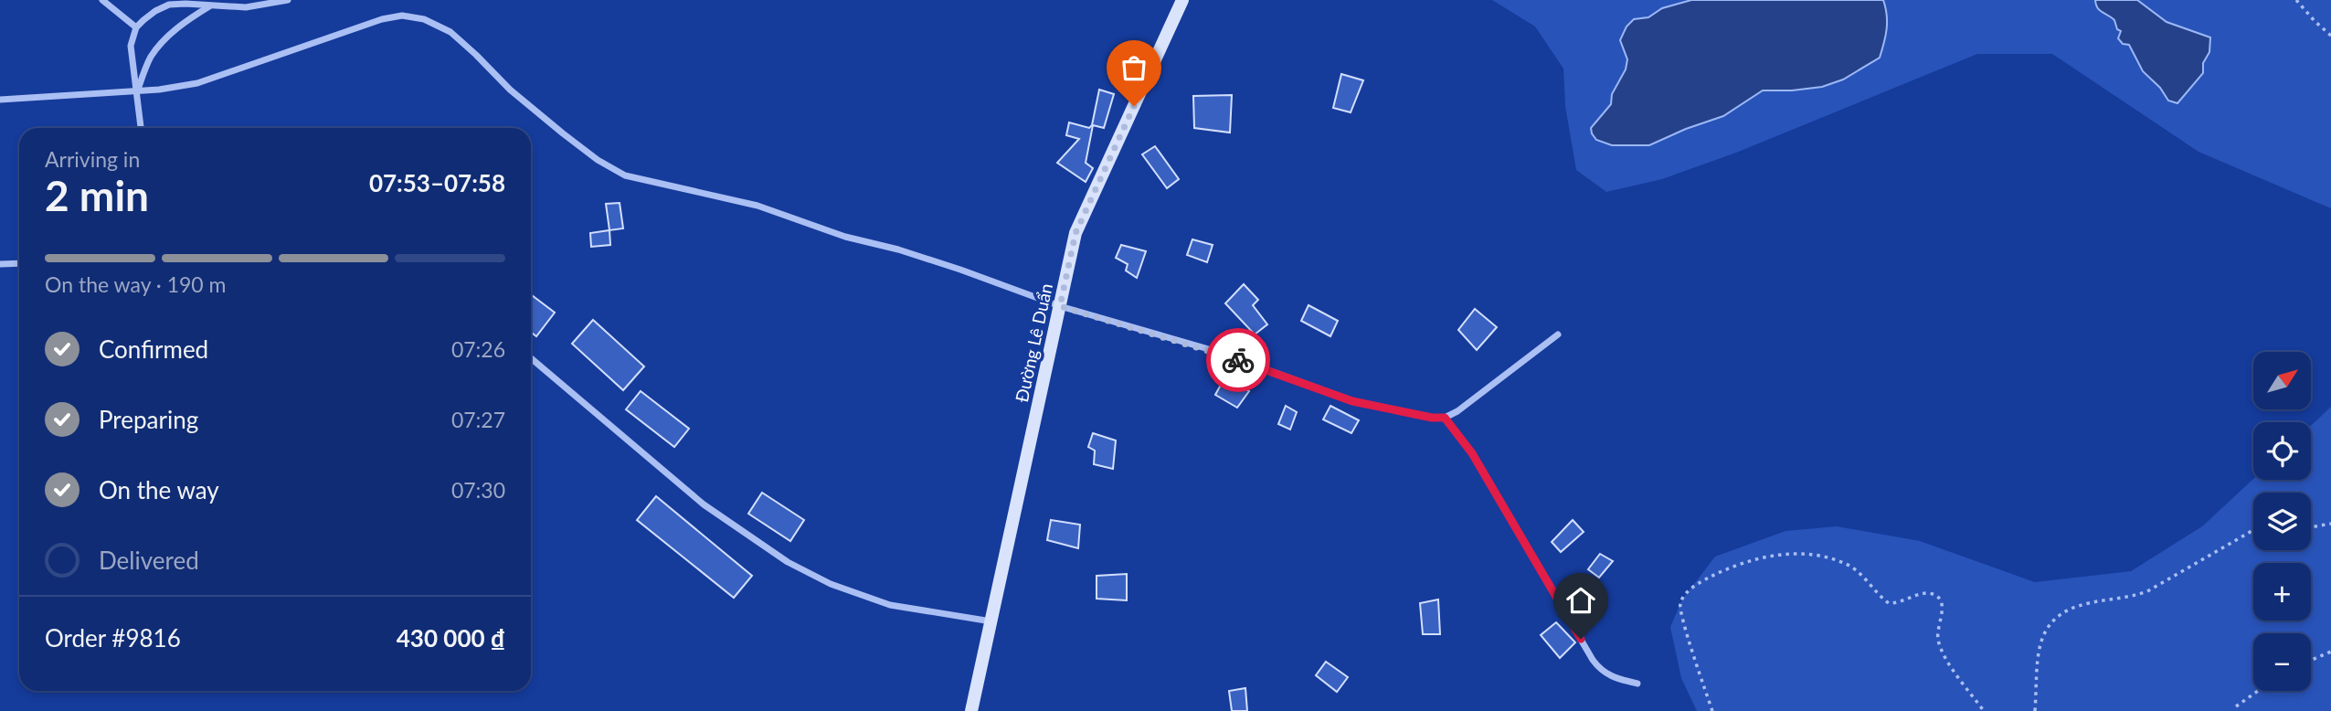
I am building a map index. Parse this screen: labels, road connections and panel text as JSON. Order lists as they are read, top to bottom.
{
  "streets": {
    "main road": ["Đường Lê Duẩn"]
  },
  "north": "top right",
  "page": {
    "heading": ["2 min", "Arriving in", "07:53–07:58"],
    "panel": ["Order #9816", "430 000 ₫"],
    "bar": "On the way · 190 m",
    "list": [
      ["Confirmed", "07:26"],
      ["Preparing", "07:27"],
      ["On the way", "07:30"],
      "Delivered"
    ],
    "map_buttons": ["+", "−"]
  }
}
